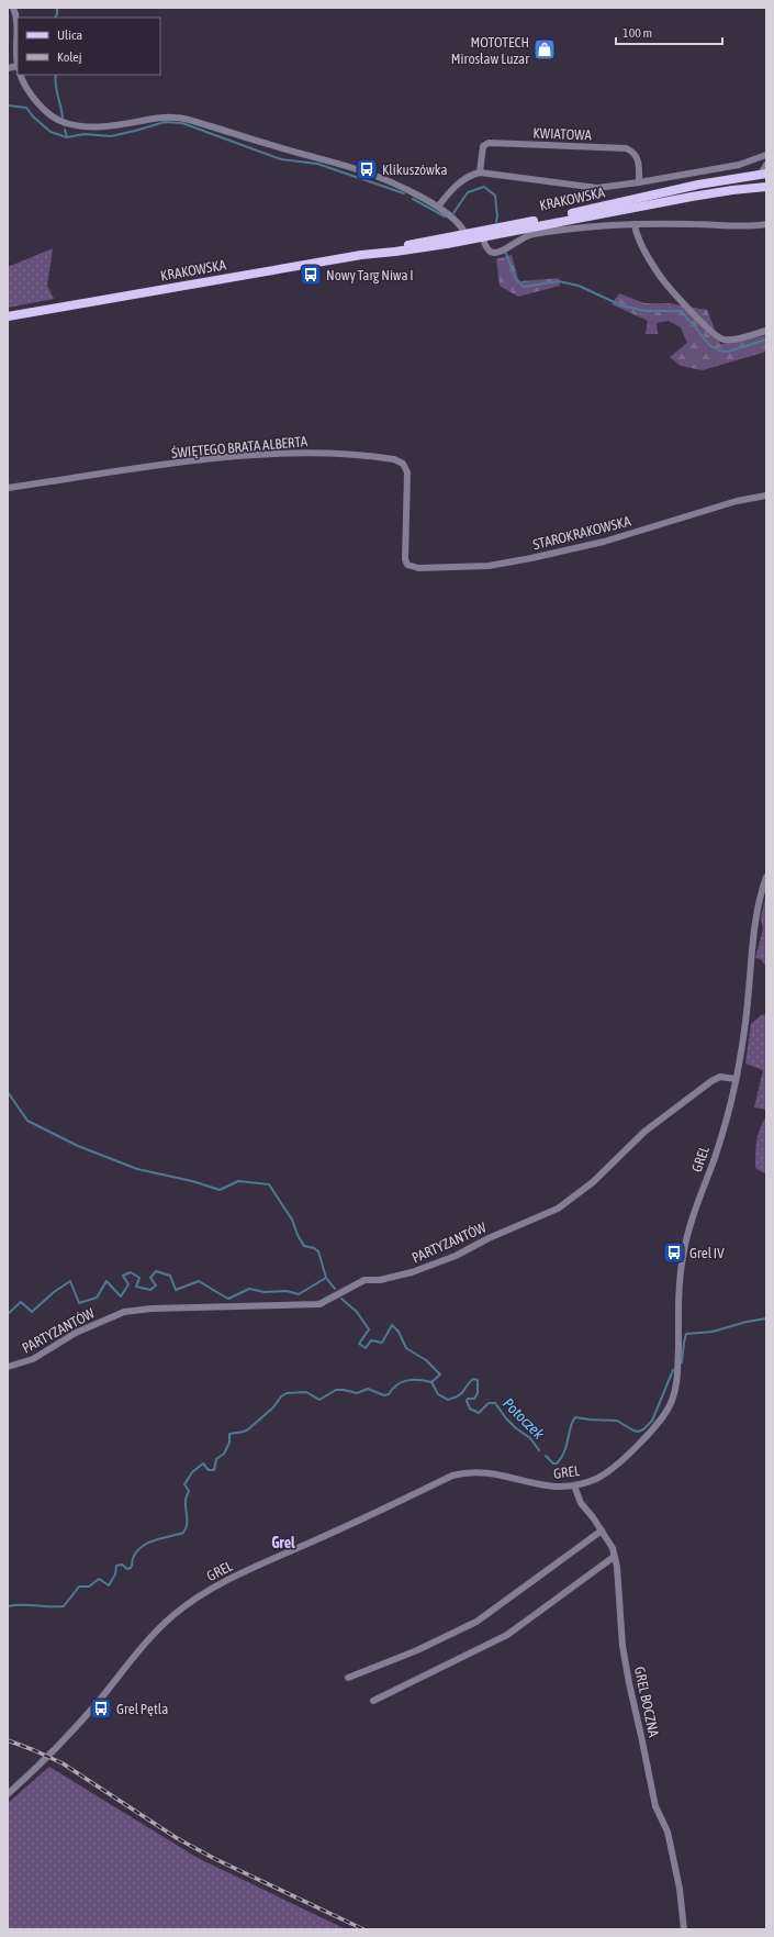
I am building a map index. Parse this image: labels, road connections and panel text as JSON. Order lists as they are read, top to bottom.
{
  "streets": {
    "main road": ["KRAKOWSKA"],
    "street": [
      "KWIATOWA",
      "ŚWIĘTEGO BRATA ALBERTA",
      "STAROKRAKOWSKA",
      "GREL",
      "PARTYZANTÓW",
      "GREL BOCZNA"
    ]
  },
  "crossings": [
    ["ŚWIĘTEGO BRATA ALBERTA", "STAROKRAKOWSKA"],
    ["GREL", "PARTYZANTÓW"],
    ["GREL", "GREL BOCZNA"]
  ],
  "districts": ["Grel"],
  "water": ["Potoczek"],
  "places": {
    "shop": ["MOTOTECH Mirosław Luzar"],
    "bus stop": [
      "Klikuszówka",
      "Nowy Targ Niwa I",
      "Grel IV",
      "Grel Pętla"
    ]
  },
  "legend": ["Ulica", "Kolej"],
  "scale_bar": "100 m"
}
